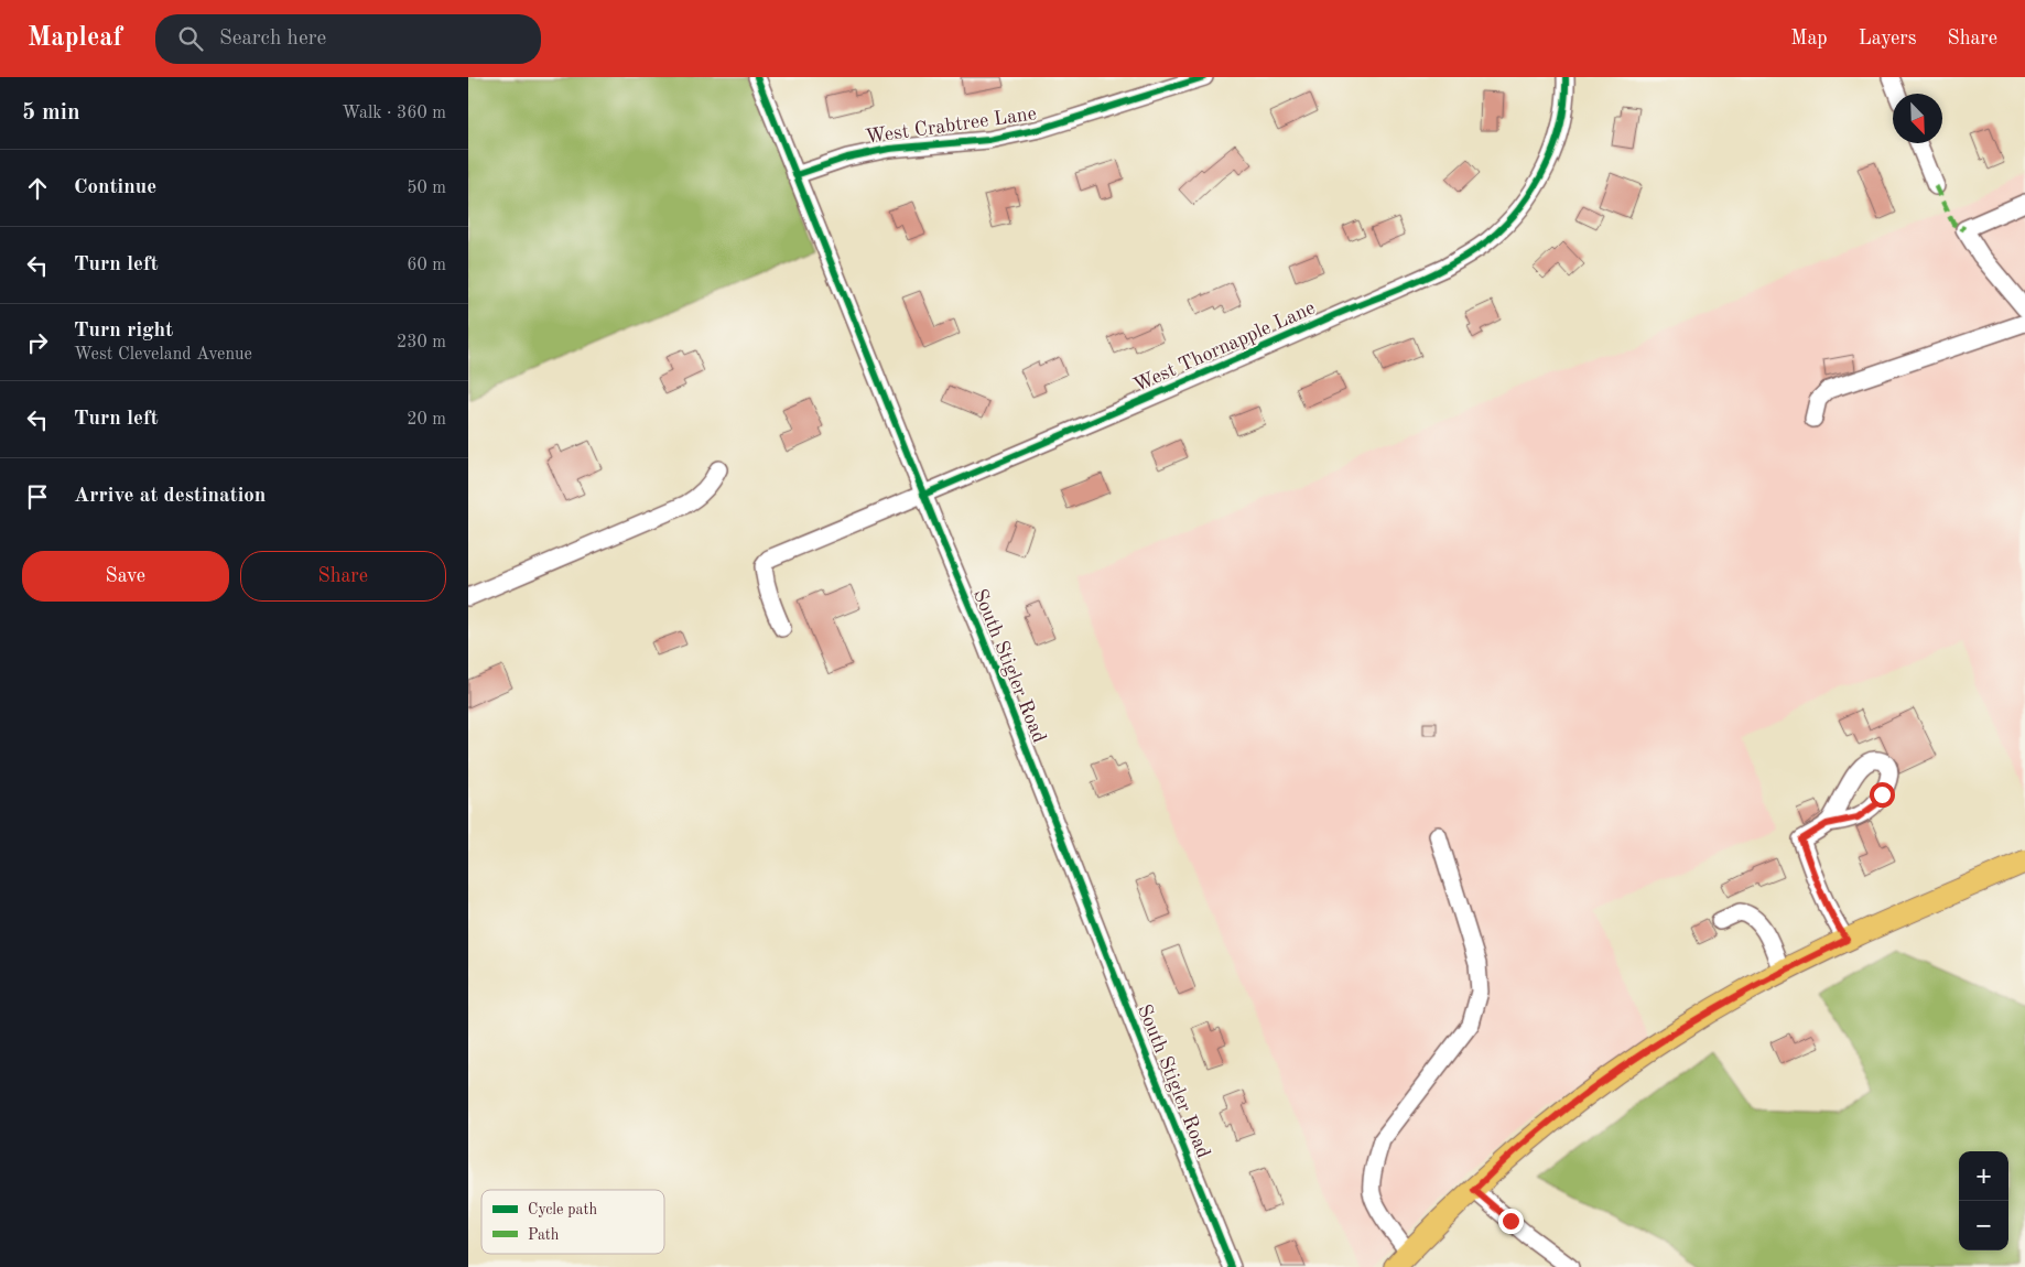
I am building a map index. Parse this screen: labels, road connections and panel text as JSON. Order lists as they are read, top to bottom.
{
  "streets": {
    "street": ["West Crabtree Lane", "West Thornapple Lane", "South Stigler Road"]
  },
  "crossings": [
    ["West Crabtree Lane", "South Stigler Road"],
    ["West Thornapple Lane", "South Stigler Road"]
  ],
  "legend": ["Cycle path", "Path"],
  "north": "bottom right",
  "page": {
    "header": "Mapleaf",
    "search": "Search here",
    "nav": ["Map", "Layers", "Share"],
    "heading": ["5 min", "Walk · 360 m"],
    "list": [
      ["Continue", "50 m"],
      ["Turn left", "60 m"],
      ["Turn right", "West Cleveland Avenue", "230 m"],
      ["Turn left", "20 m"],
      "Arrive at destination"
    ],
    "buttons": ["Save", "Share"],
    "map_buttons": ["+", "−"]
  }
}
